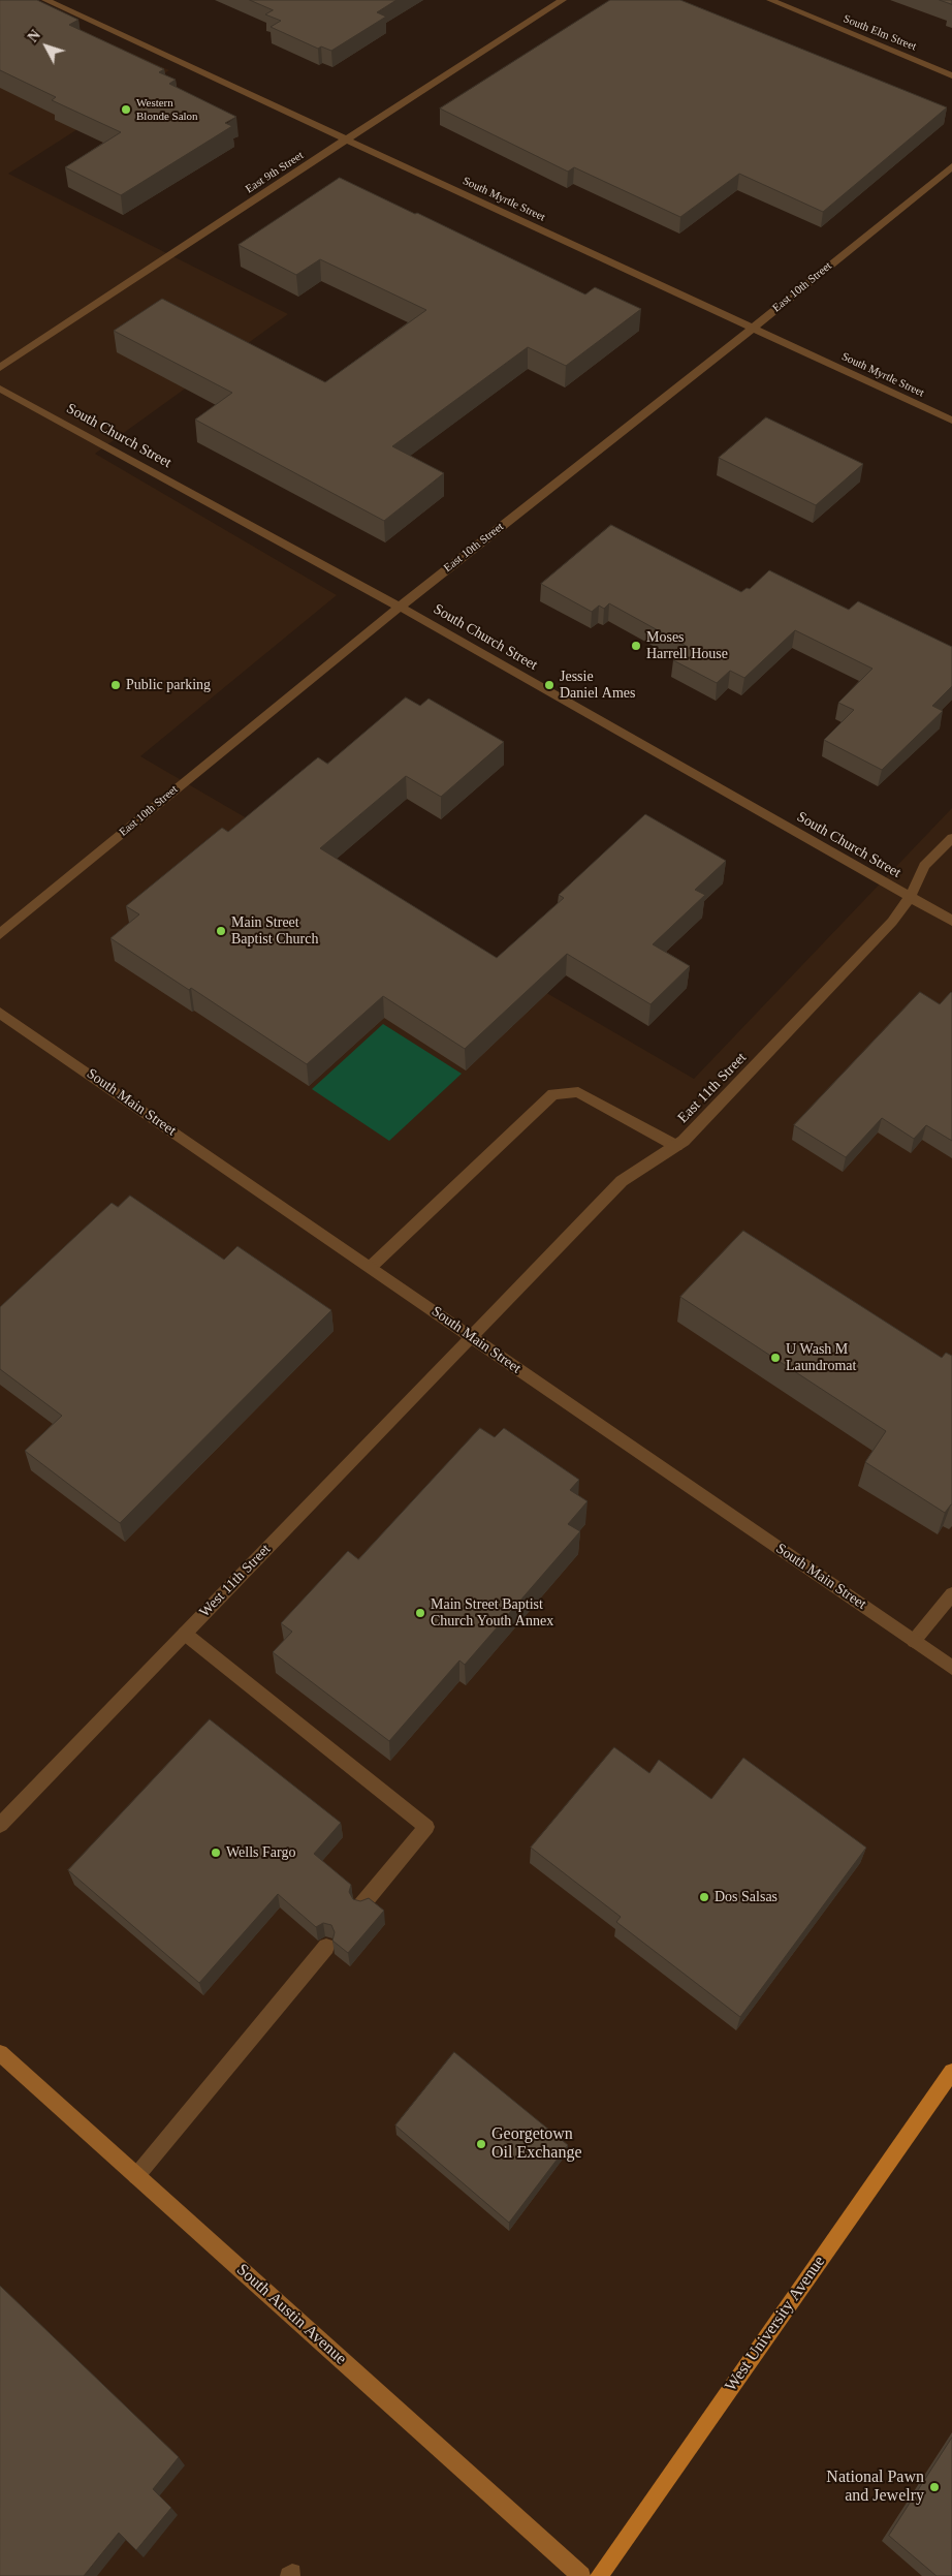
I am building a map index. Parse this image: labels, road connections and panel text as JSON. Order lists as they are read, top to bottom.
{
  "streets": {
    "main road": ["South Austin Avenue", "West University Avenue"],
    "street": [
      "South Elm Street",
      "East 9th Street",
      "South Myrtle Street",
      "East 10th Street",
      "South Church Street",
      "East 11th Street",
      "South Main Street",
      "West 11th Street"
    ]
  },
  "crossings": [
    ["East 9th Street", "South Myrtle Street"],
    ["South Myrtle Street", "East 10th Street"],
    ["East 10th Street", "South Church Street"],
    ["South Church Street", "East 11th Street"],
    ["East 11th Street", "South Main Street"],
    ["East 11th Street", "West 11th Street"],
    ["South Main Street", "West 11th Street"]
  ],
  "places": [
    "Western Blonde Salon",
    "Moses Harrell House",
    "Public parking",
    "Jessie Daniel Ames",
    "Main Street Baptist Church",
    "U Wash M Laundromat",
    "Main Street Baptist Church Youth Annex",
    "Wells Fargo",
    "Dos Salsas",
    "Georgetown Oil Exchange",
    "National Pawn and Jewelry"
  ],
  "north": "top left"
}
